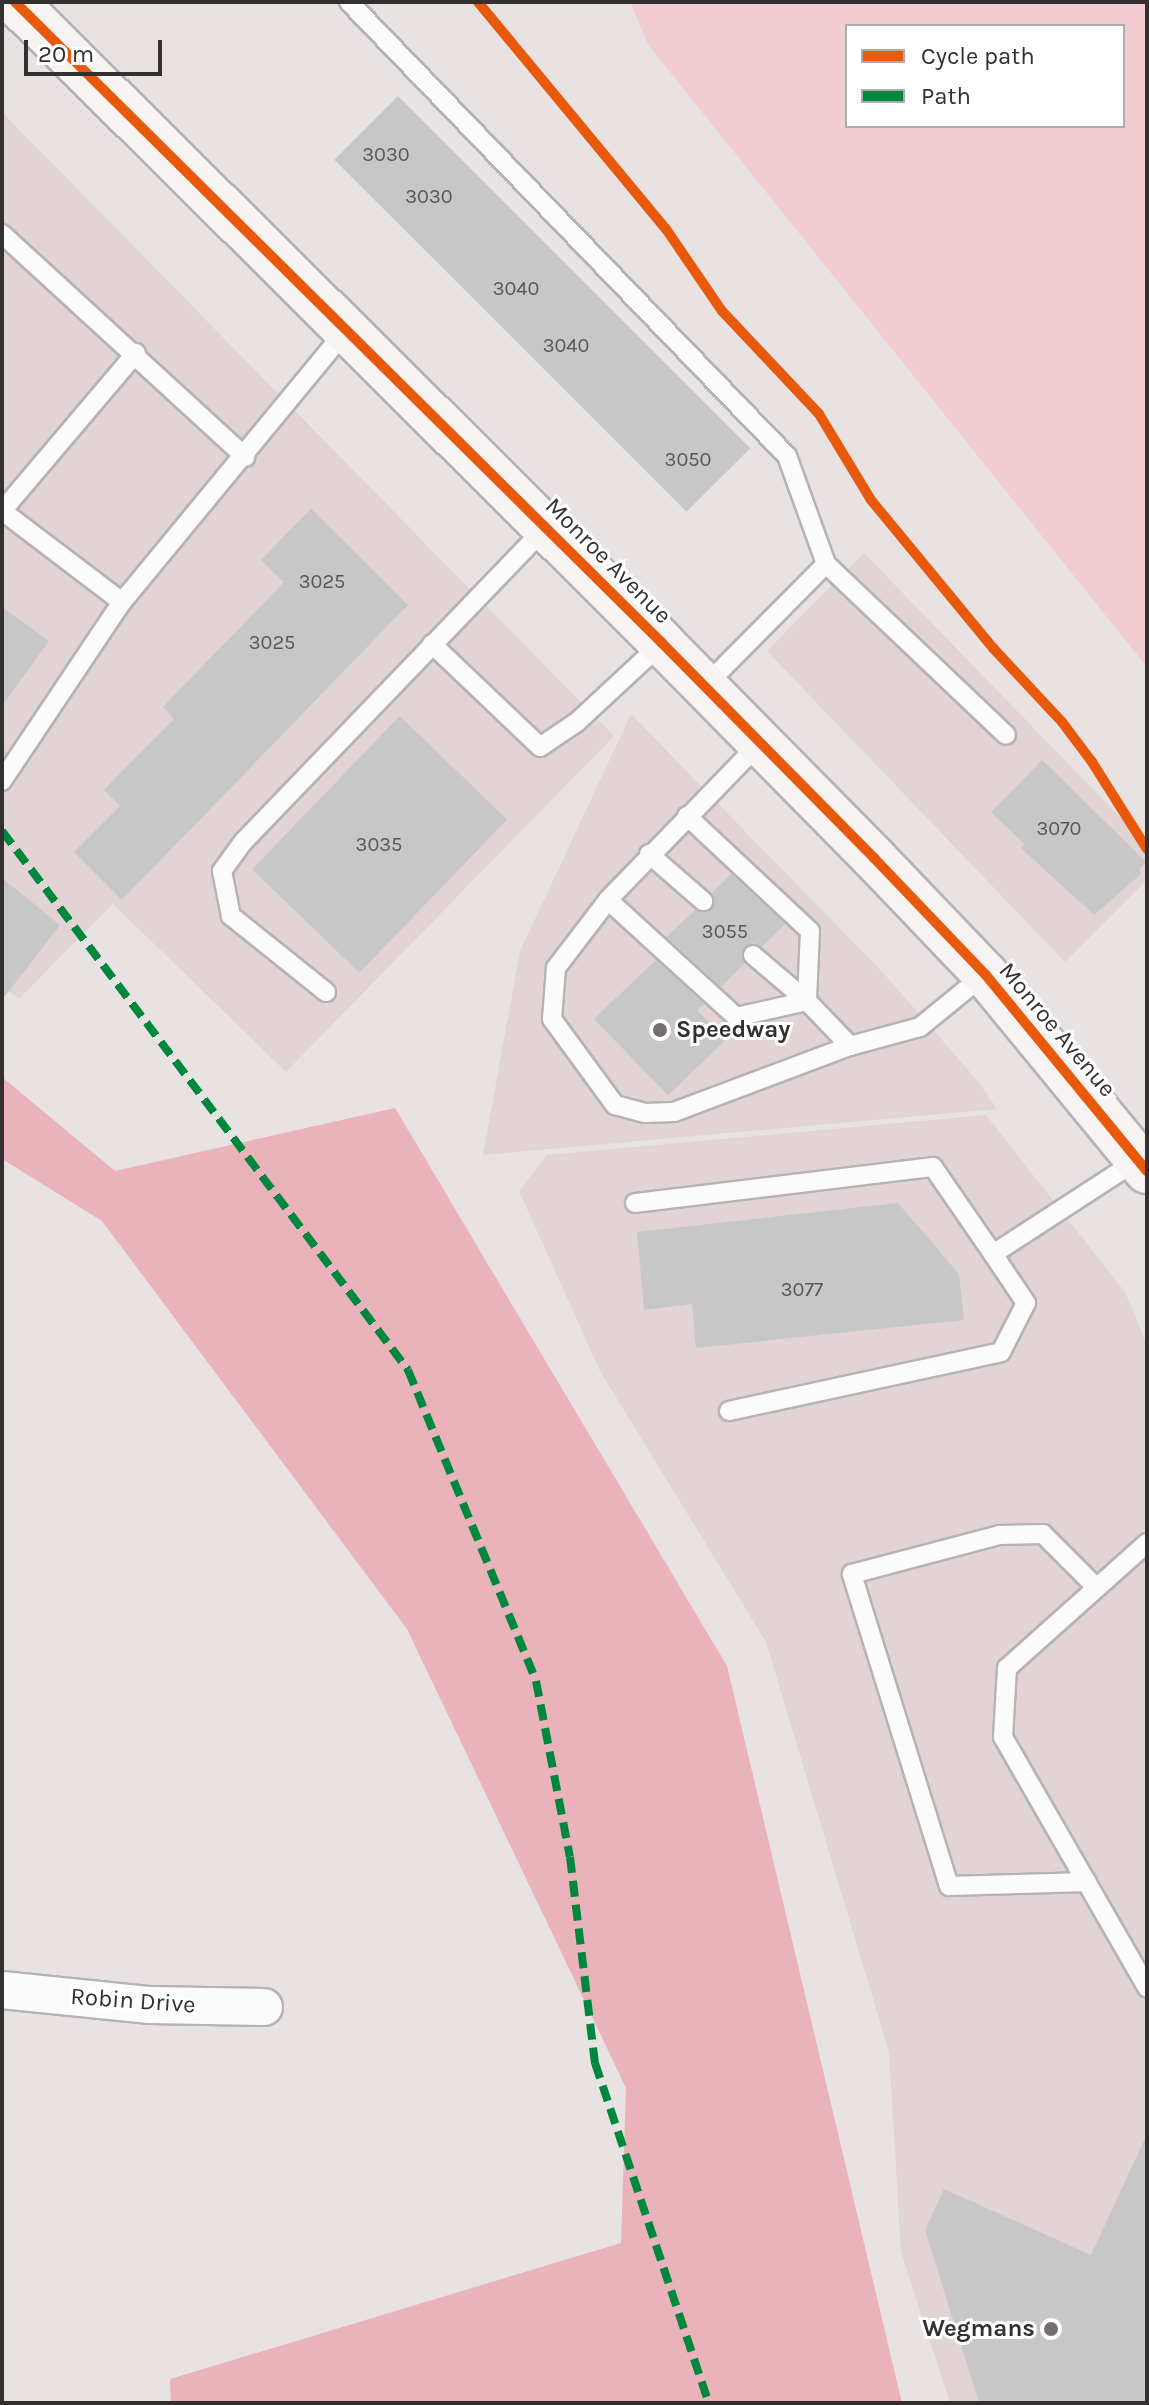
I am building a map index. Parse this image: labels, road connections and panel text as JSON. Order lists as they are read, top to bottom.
{
  "streets": {
    "main road": ["Monroe Avenue"],
    "street": ["Robin Drive"]
  },
  "places": ["Speedway", "Wegmans"],
  "house_numbers": [
    "3030",
    "3030",
    "3040",
    "3040",
    "3050",
    "3025",
    "3025",
    "3070",
    "3035",
    "3055",
    "3077"
  ],
  "legend": ["Cycle path", "Path"],
  "scale_bar": "20 m"
}
